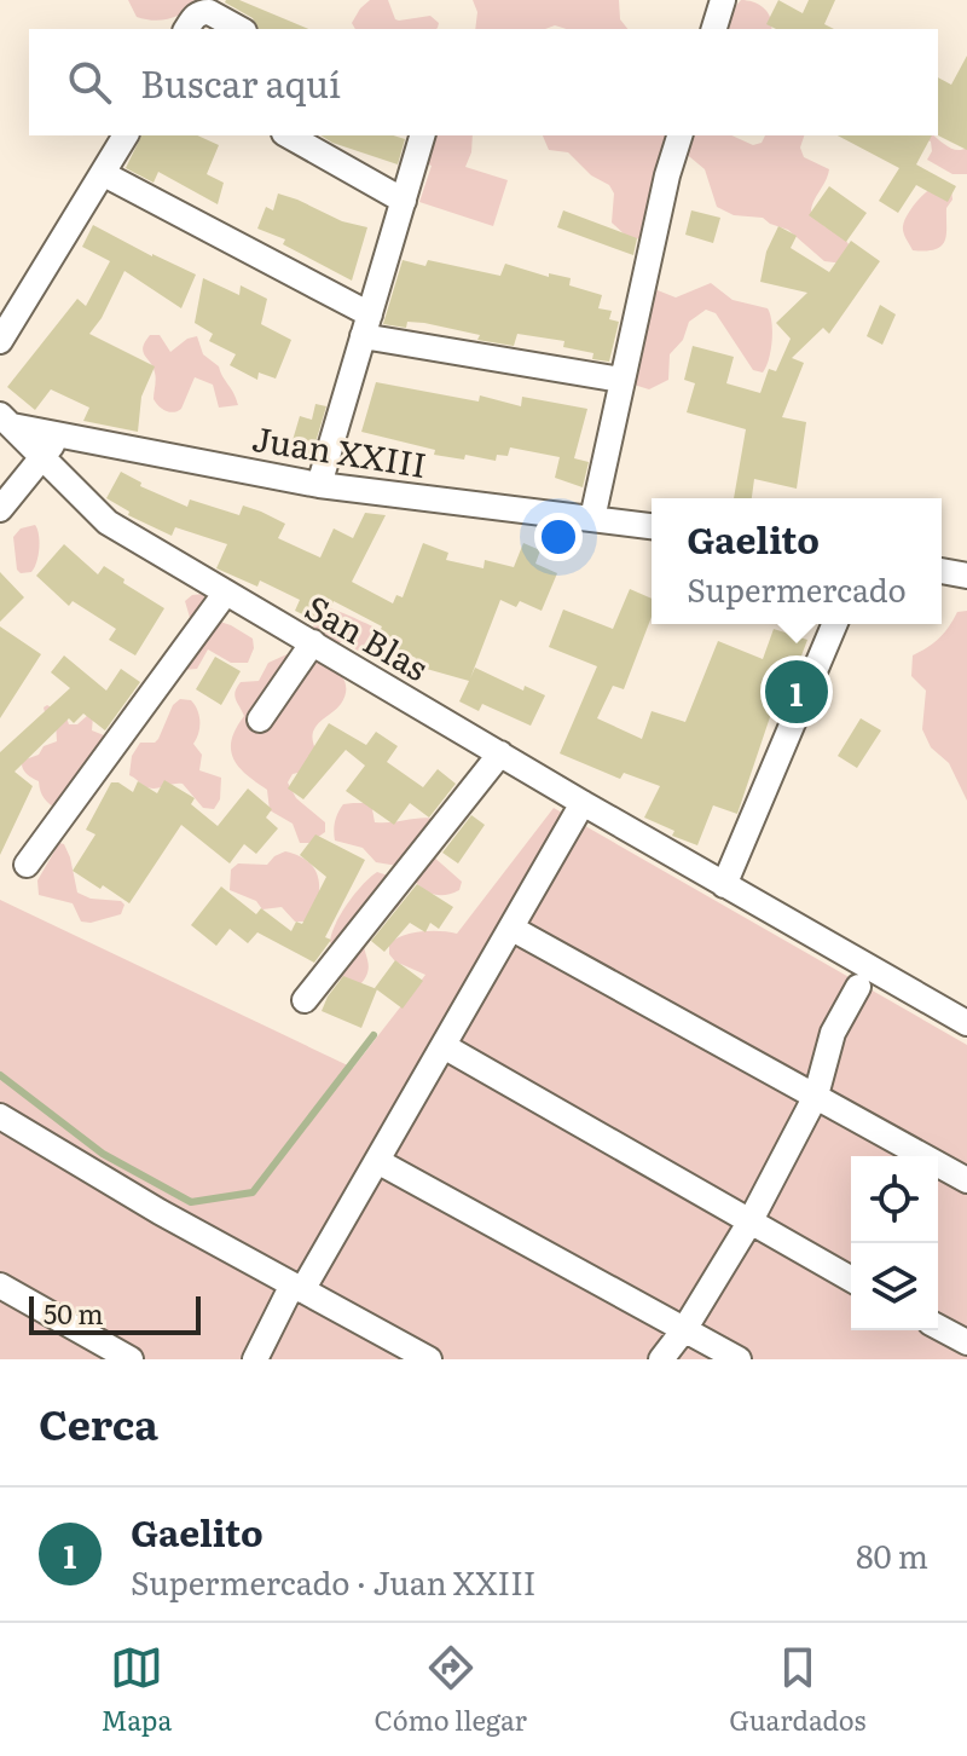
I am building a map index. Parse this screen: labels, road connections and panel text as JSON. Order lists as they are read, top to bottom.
{
  "streets": {
    "street": ["Juan XXIII", "San Blas"]
  },
  "crossings": [
    ["Juan XXIII", "San Blas"]
  ],
  "scale_bar": "50 m",
  "page": {
    "search": "Buscar aquí",
    "popup": ["Gaelito", "Supermercado"],
    "pins": "1",
    "scale": "50 m",
    "heading": "Cerca",
    "list": [
      {
        "mark": "1",
        "name": "Gaelito",
        "note": "Supermercado · Juan XXIII",
        "value": "80 m"
      }
    ],
    "nav": ["Mapa", "Cómo llegar", "Guardados"]
  }
}
